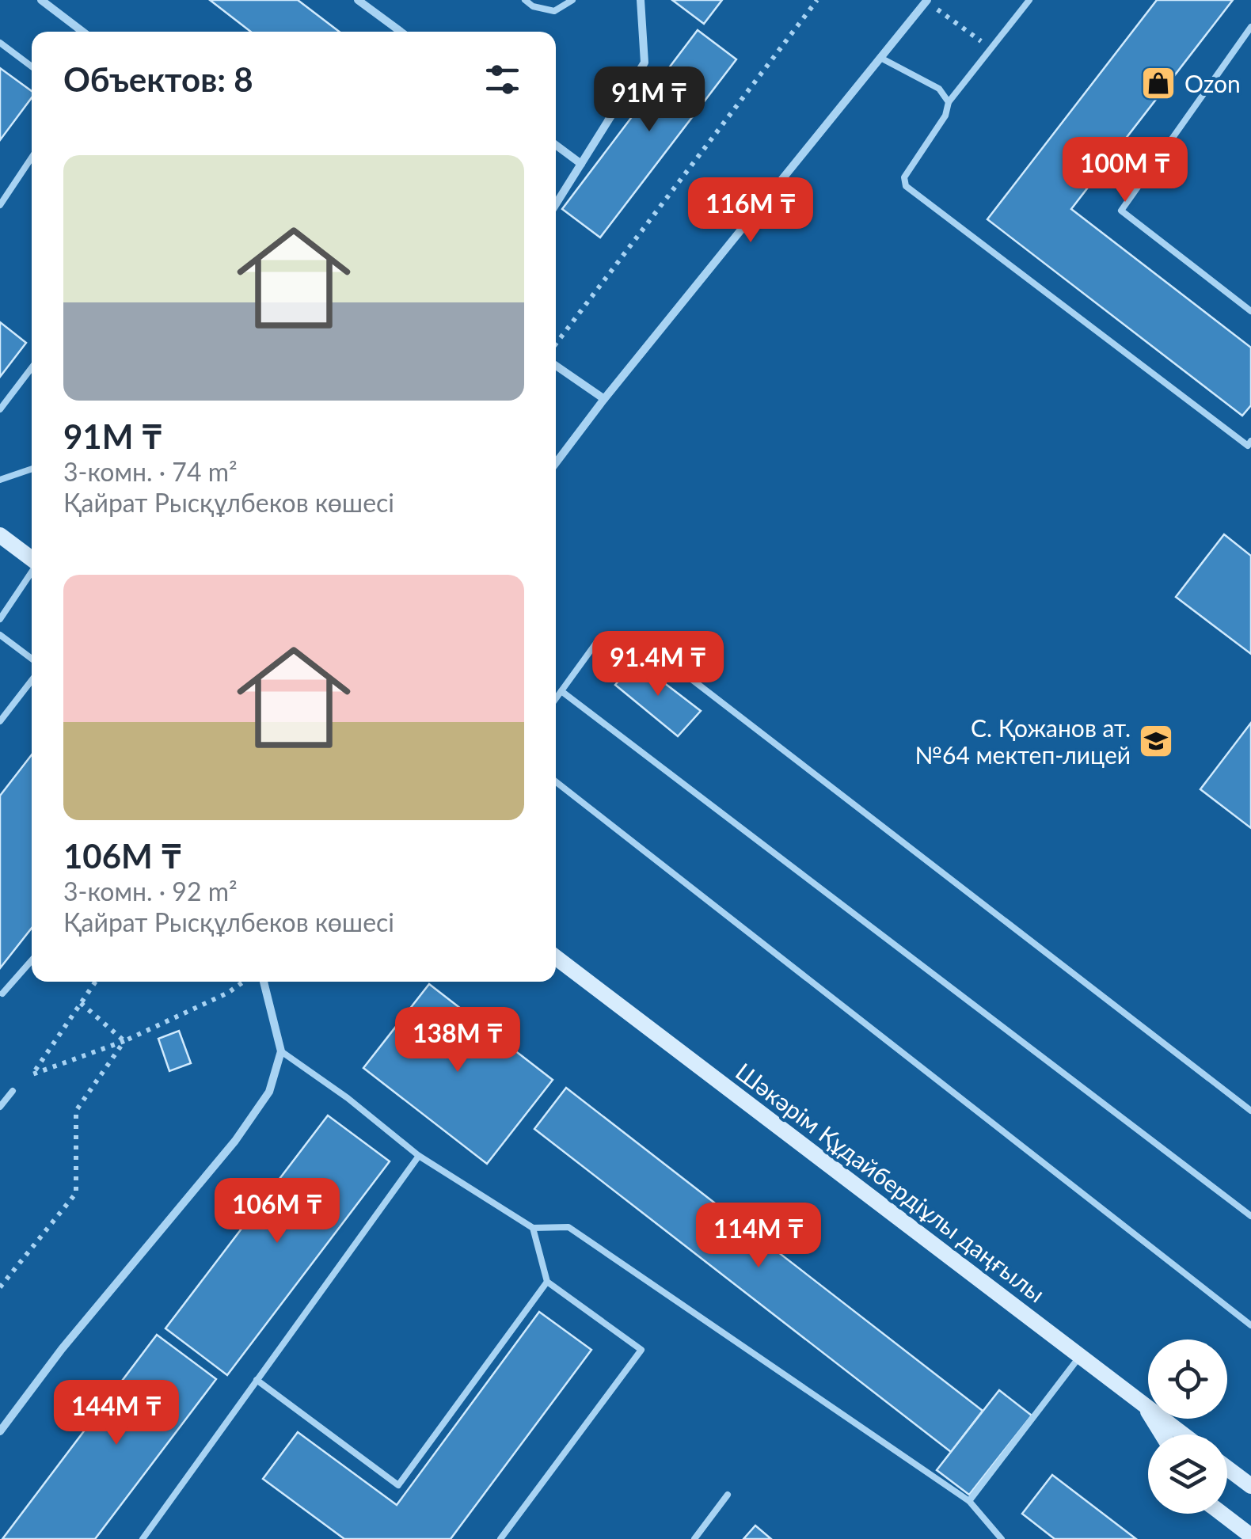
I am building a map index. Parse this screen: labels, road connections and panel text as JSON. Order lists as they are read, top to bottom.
{
  "streets": {
    "main road": ["Шәкәрім Құдайбердіұлы даңғылы"]
  },
  "places": {
    "shop": ["Ozon"],
    "school or university": ["С. Қожанов ат. №64 мектеп-лицей"]
  },
  "page": {
    "heading": "Объектов: 8",
    "price": [
      "91M ₸",
      "100M ₸",
      "116M ₸",
      "91.4M ₸",
      "138M ₸",
      "106M ₸",
      "114M ₸",
      "144M ₸"
    ],
    "list": [
      {
        "name": "91M ₸",
        "note": "3-комн. · 74 m² · Қайрат Рысқұлбеков көшесі"
      },
      {
        "name": "106M ₸",
        "note": "3-комн. · 92 m² · Қайрат Рысқұлбеков көшесі"
      }
    ]
  }
}
